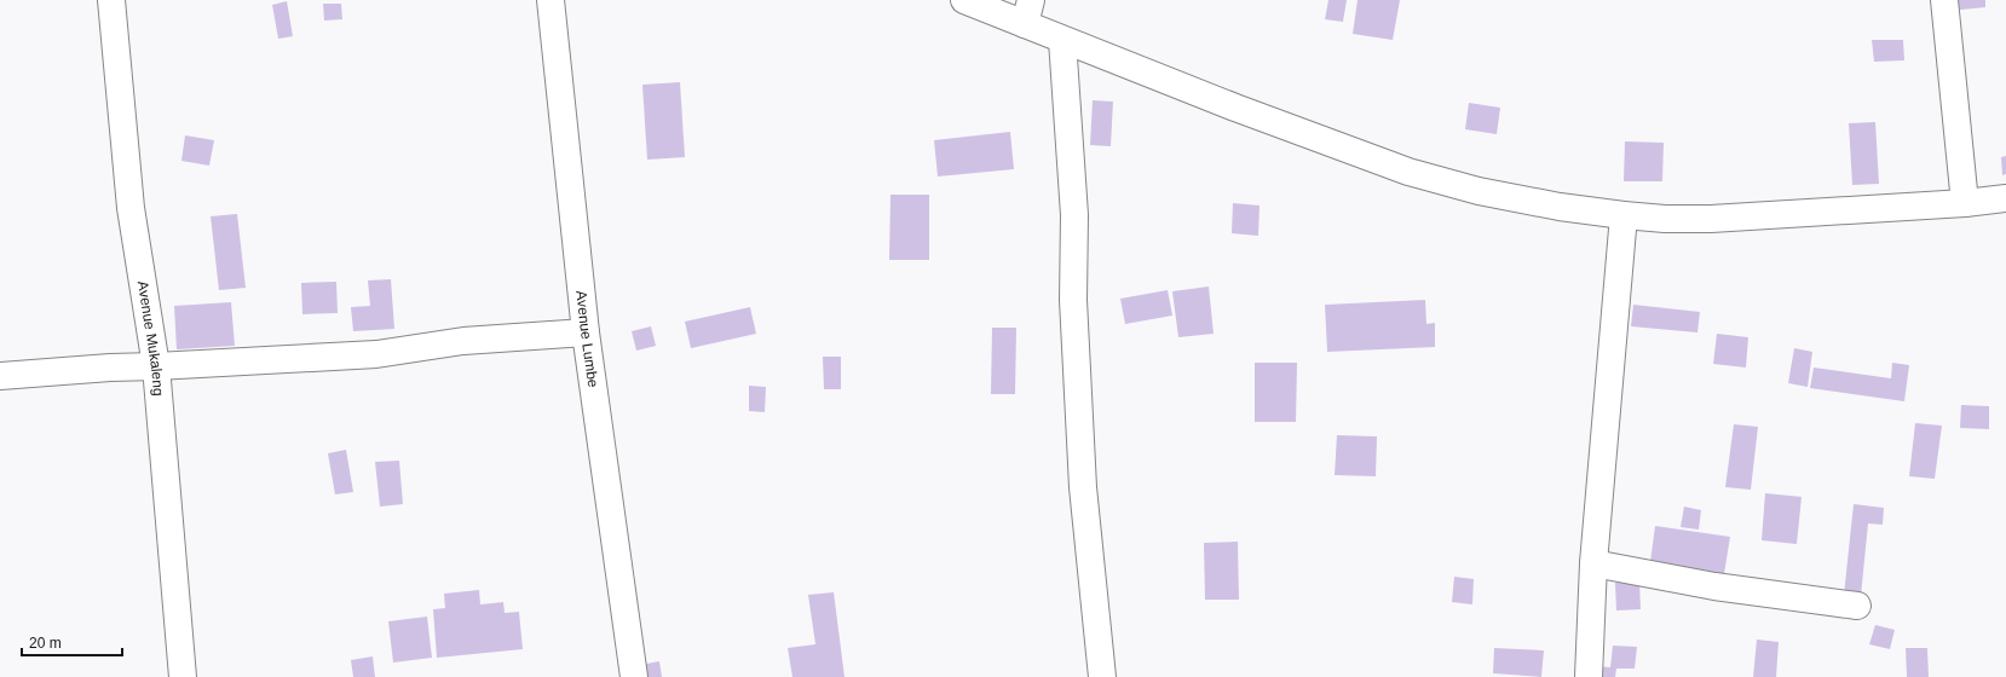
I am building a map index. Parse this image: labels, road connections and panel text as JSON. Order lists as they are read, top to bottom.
{
  "streets": {
    "street": ["Avenue Mukaleng", "Avenue Lumbe"]
  },
  "scale_bar": "20 m"
}
